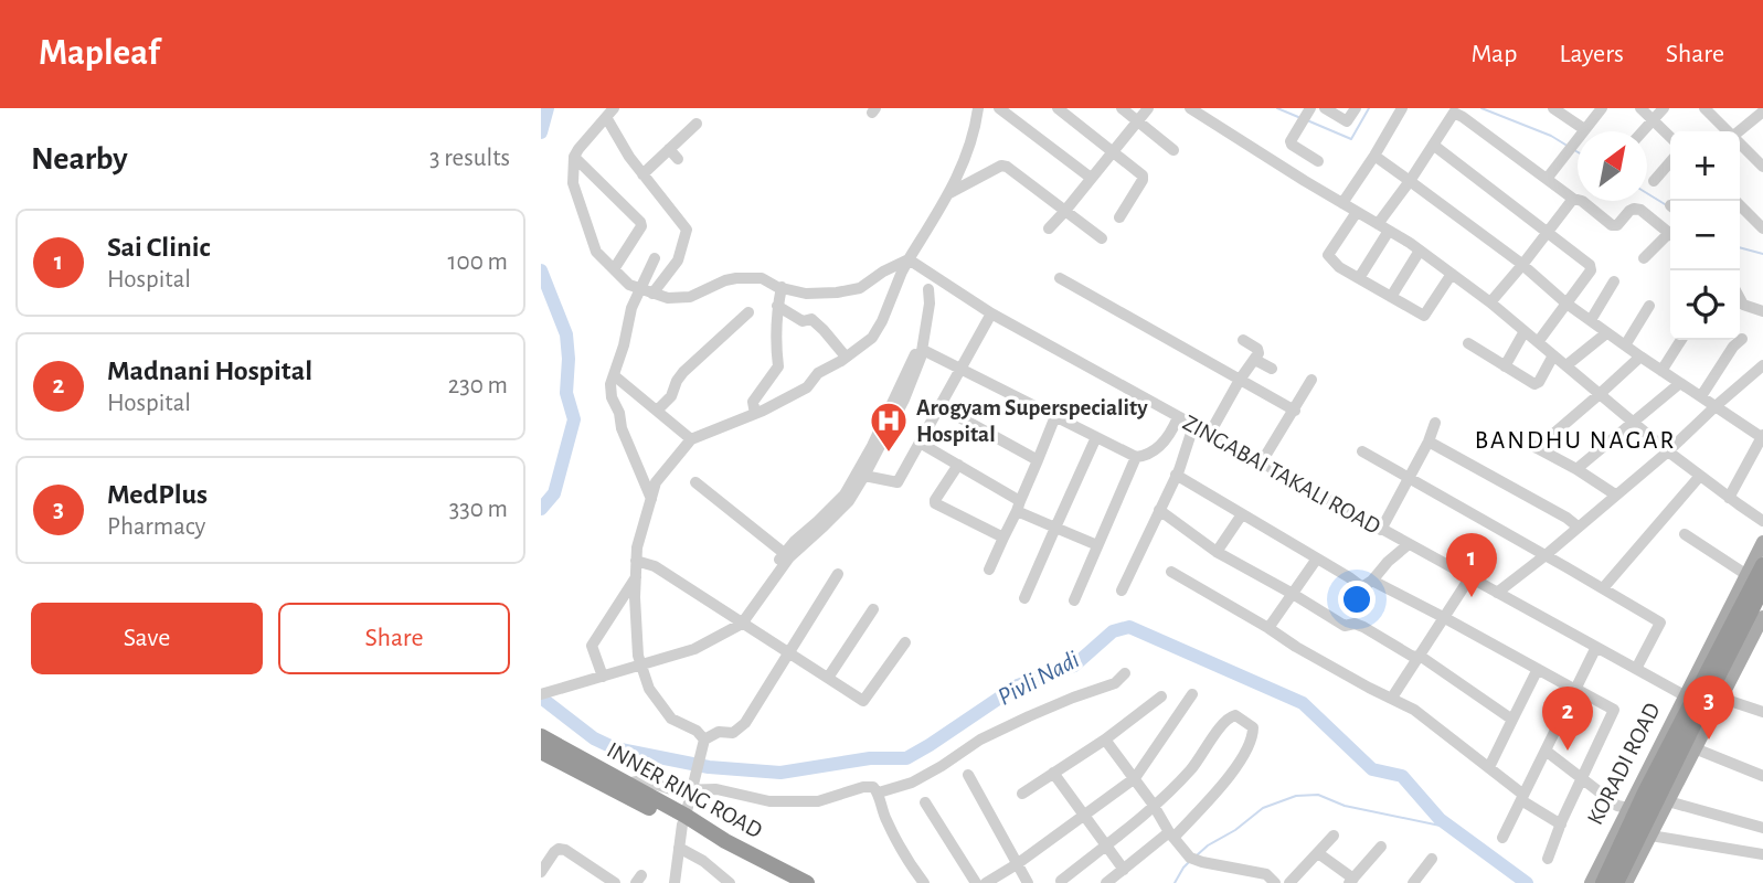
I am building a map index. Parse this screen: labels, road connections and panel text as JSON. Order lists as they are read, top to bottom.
{
  "streets": {
    "highway": ["INNER RING ROAD"],
    "main road": ["KORADI ROAD"],
    "street": ["ZINGABAI TAKALI ROAD"]
  },
  "crossings": [
    ["ZINGABAI TAKALI ROAD", "KORADI ROAD"]
  ],
  "districts": ["BANDHU NAGAR"],
  "water": ["Pivli Nadi"],
  "places": {
    "hospital": ["Arogyam Superspeciality Hospital"]
  },
  "north": "top right",
  "page": {
    "header": "Mapleaf",
    "nav": ["Map", "Layers", "Share"],
    "heading": ["Nearby", "3 results"],
    "map_buttons": ["+", "−"],
    "list": [
      {
        "mark": "1",
        "name": "Sai Clinic",
        "note": "Hospital",
        "value": "100 m"
      },
      {
        "mark": "2",
        "name": "Madnani Hospital",
        "note": "Hospital",
        "value": "230 m"
      },
      {
        "mark": "3",
        "name": "MedPlus",
        "note": "Pharmacy",
        "value": "330 m"
      }
    ],
    "pins": ["1", "3", "2"],
    "buttons": ["Save", "Share"]
  }
}
